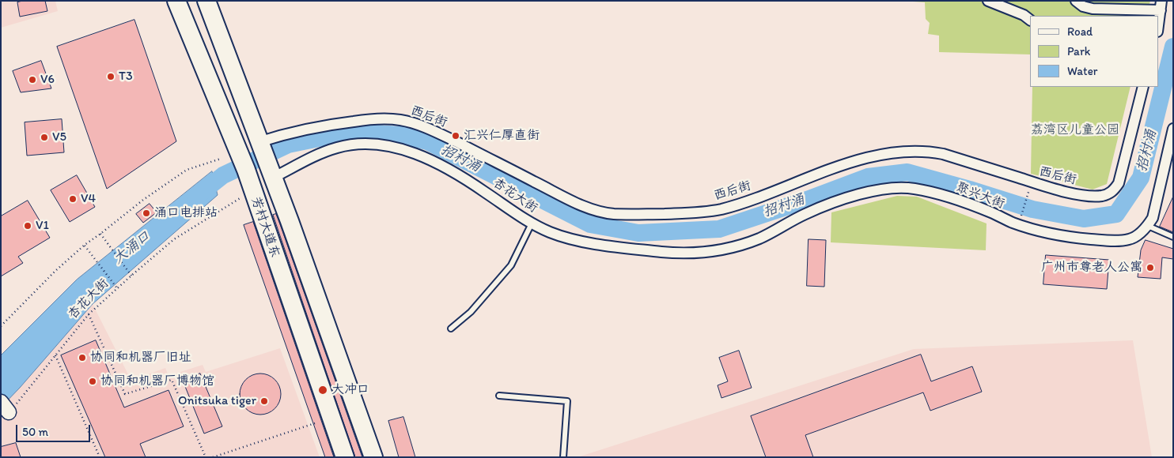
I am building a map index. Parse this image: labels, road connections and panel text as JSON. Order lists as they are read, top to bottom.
{
  "streets": {
    "highway": ["芳村大道东"],
    "street": ["西后街", "杏花大街", "聚兴大街"]
  },
  "crossings": [
    ["西后街", "杏花大街"],
    ["西后街", "芳村大道东"],
    ["杏花大街", "聚兴大街"],
    ["杏花大街", "芳村大道东"]
  ],
  "water": ["招村涌", "大涌口"],
  "parks": ["荔湾区儿童公园"],
  "places": [
    "T3",
    "V6",
    "汇兴仁厚直街",
    "V5",
    "V4",
    "涌口电排站",
    "V1",
    "广州市尊老人公寓",
    "协同和机器厂旧址",
    "协同和机器厂博物馆",
    "大冲口",
    "Onitsuka tiger"
  ],
  "legend": ["Road", "Park", "Water"],
  "scale_bar": "50 m"
}
